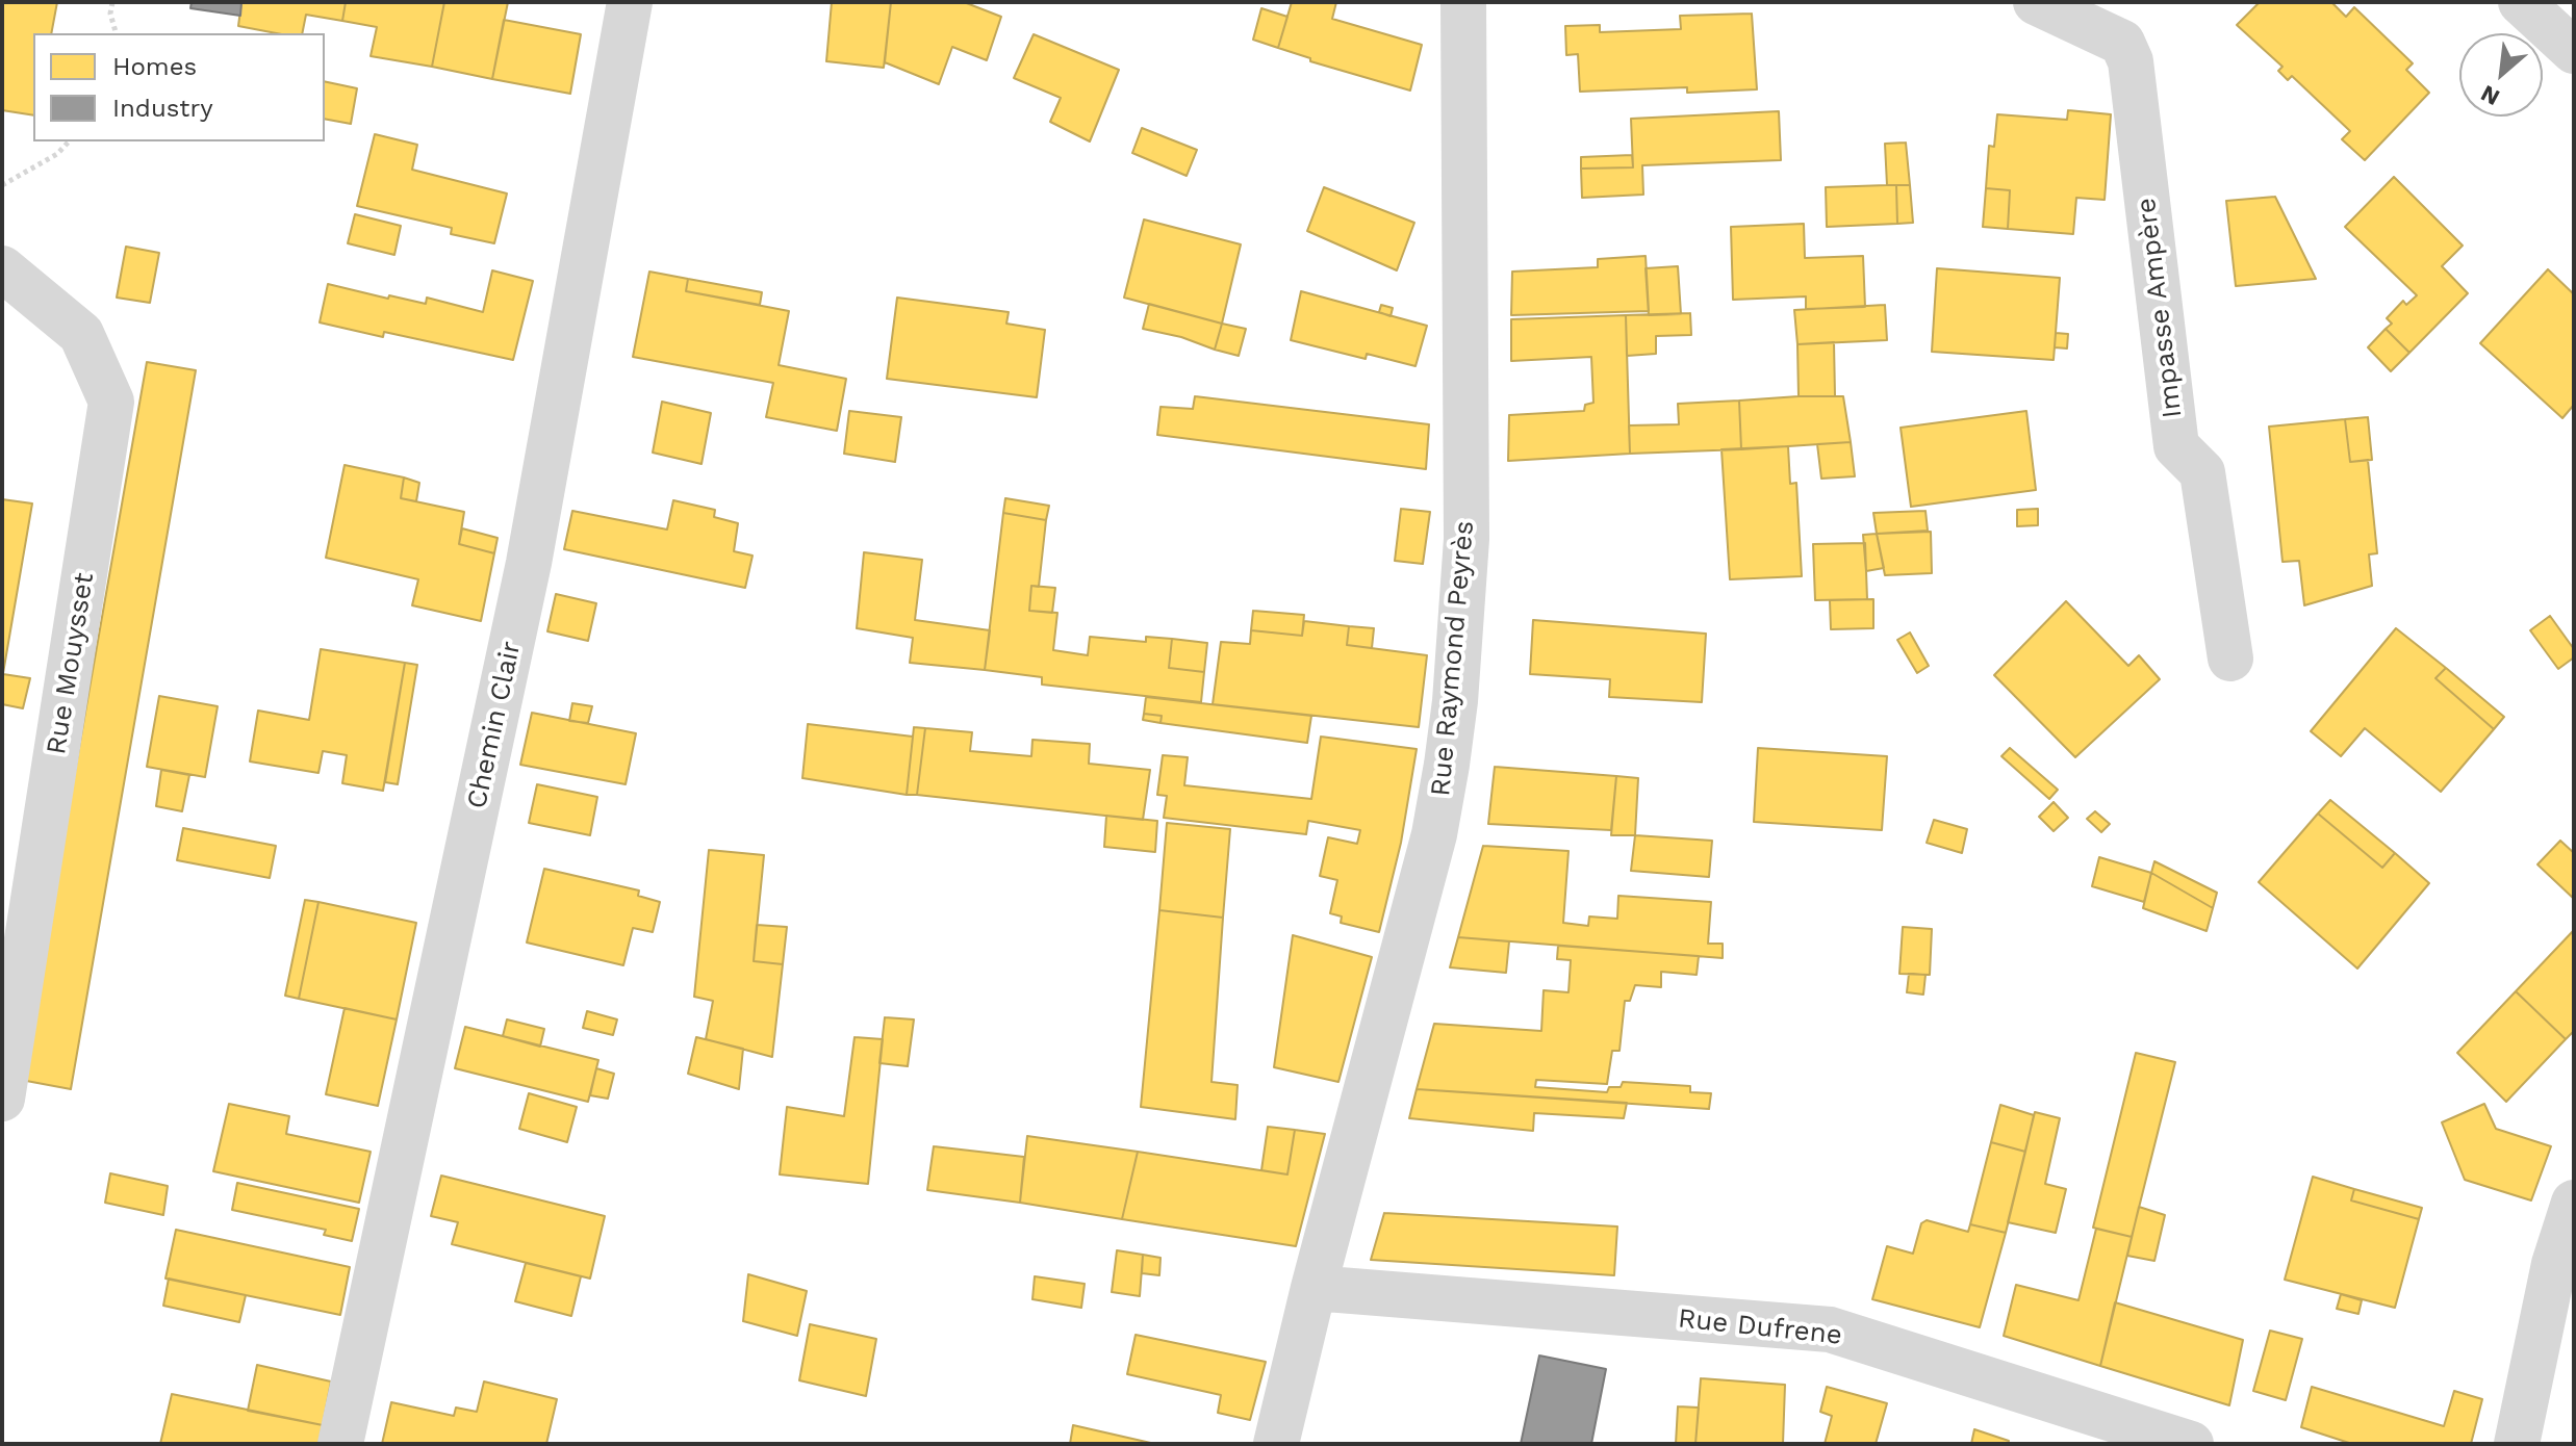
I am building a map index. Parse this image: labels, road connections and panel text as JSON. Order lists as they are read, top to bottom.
{
  "streets": {
    "street": [
      "Impasse Ampère",
      "Rue Raymond Peyrès",
      "Rue Mouysset",
      "Chemin Clair",
      "Rue Dufrene"
    ]
  },
  "crossings": [
    ["Rue Raymond Peyrès", "Rue Dufrene"]
  ],
  "legend": ["Homes", "Industry"],
  "north": "bottom left"
}
